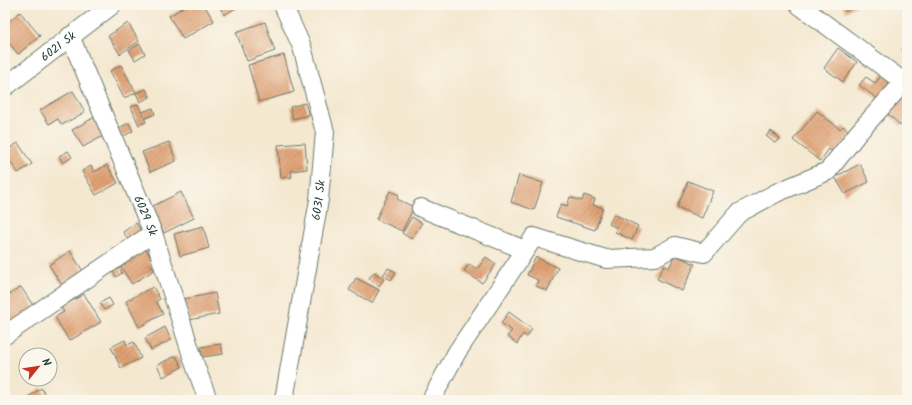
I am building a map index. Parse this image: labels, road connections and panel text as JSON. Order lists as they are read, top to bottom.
{
  "streets": {
    "street": ["6021 Sk", "6031 Sk", "6029 Sk"]
  },
  "crossings": [
    ["6021 Sk", "6029 Sk"]
  ],
  "north": "top right"
}
